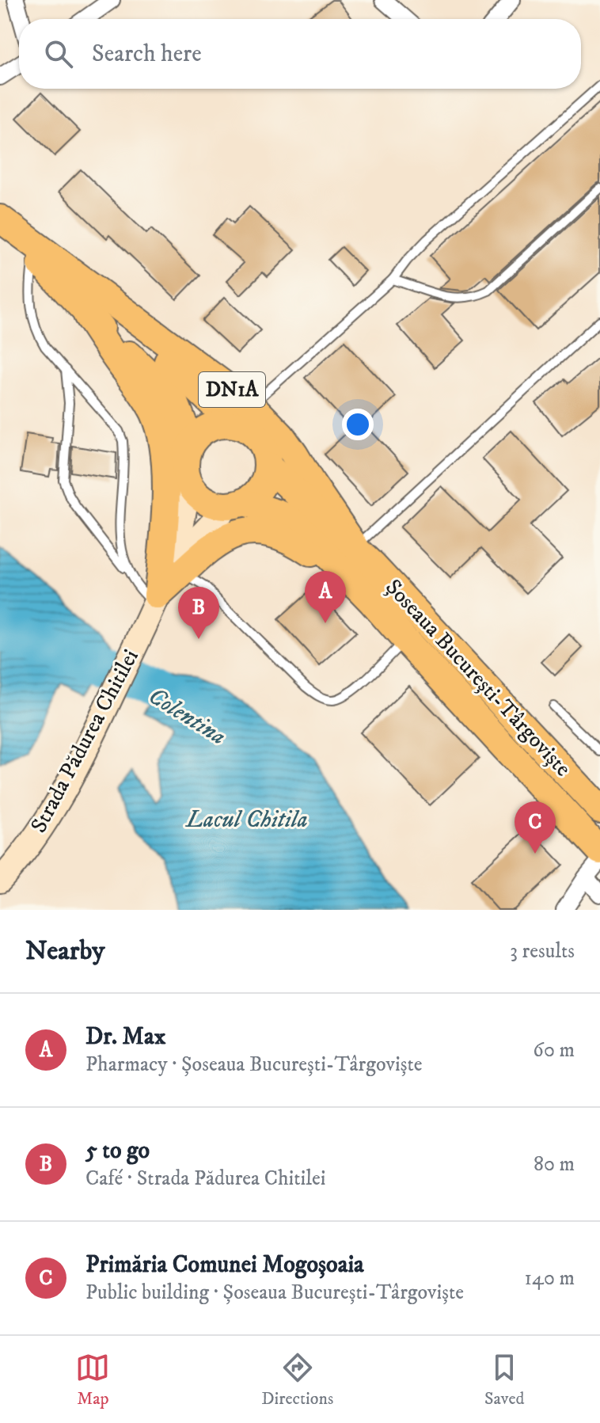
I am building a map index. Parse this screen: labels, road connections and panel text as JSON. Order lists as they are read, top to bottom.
{
  "streets": {
    "main road": ["DN1A", "Șoseaua București-Târgoviște", "Strada Pădurea Chitilei"]
  },
  "crossings": [
    ["DN1A", "Șoseaua București-Târgoviște"],
    ["DN1A", "Strada Pădurea Chitilei"],
    ["Șoseaua București-Târgoviște", "Strada Pădurea Chitilei"]
  ],
  "water": ["Colentina", "Lacul Chitila"],
  "page": {
    "search": "Search here",
    "pins": ["A", "B", "C"],
    "heading": ["Nearby", "3 results"],
    "list": [
      {
        "mark": "A",
        "name": "Dr. Max",
        "note": "Pharmacy · Șoseaua București-Târgoviște",
        "value": "60 m"
      },
      {
        "mark": "B",
        "name": "5 to go",
        "note": "Café · Strada Pădurea Chitilei",
        "value": "80 m"
      },
      {
        "mark": "C",
        "name": "Primăria Comunei Mogoșoaia",
        "note": "Public building · Șoseaua București-Târgoviște",
        "value": "140 m"
      }
    ],
    "nav": ["Map", "Directions", "Saved"]
  }
}
